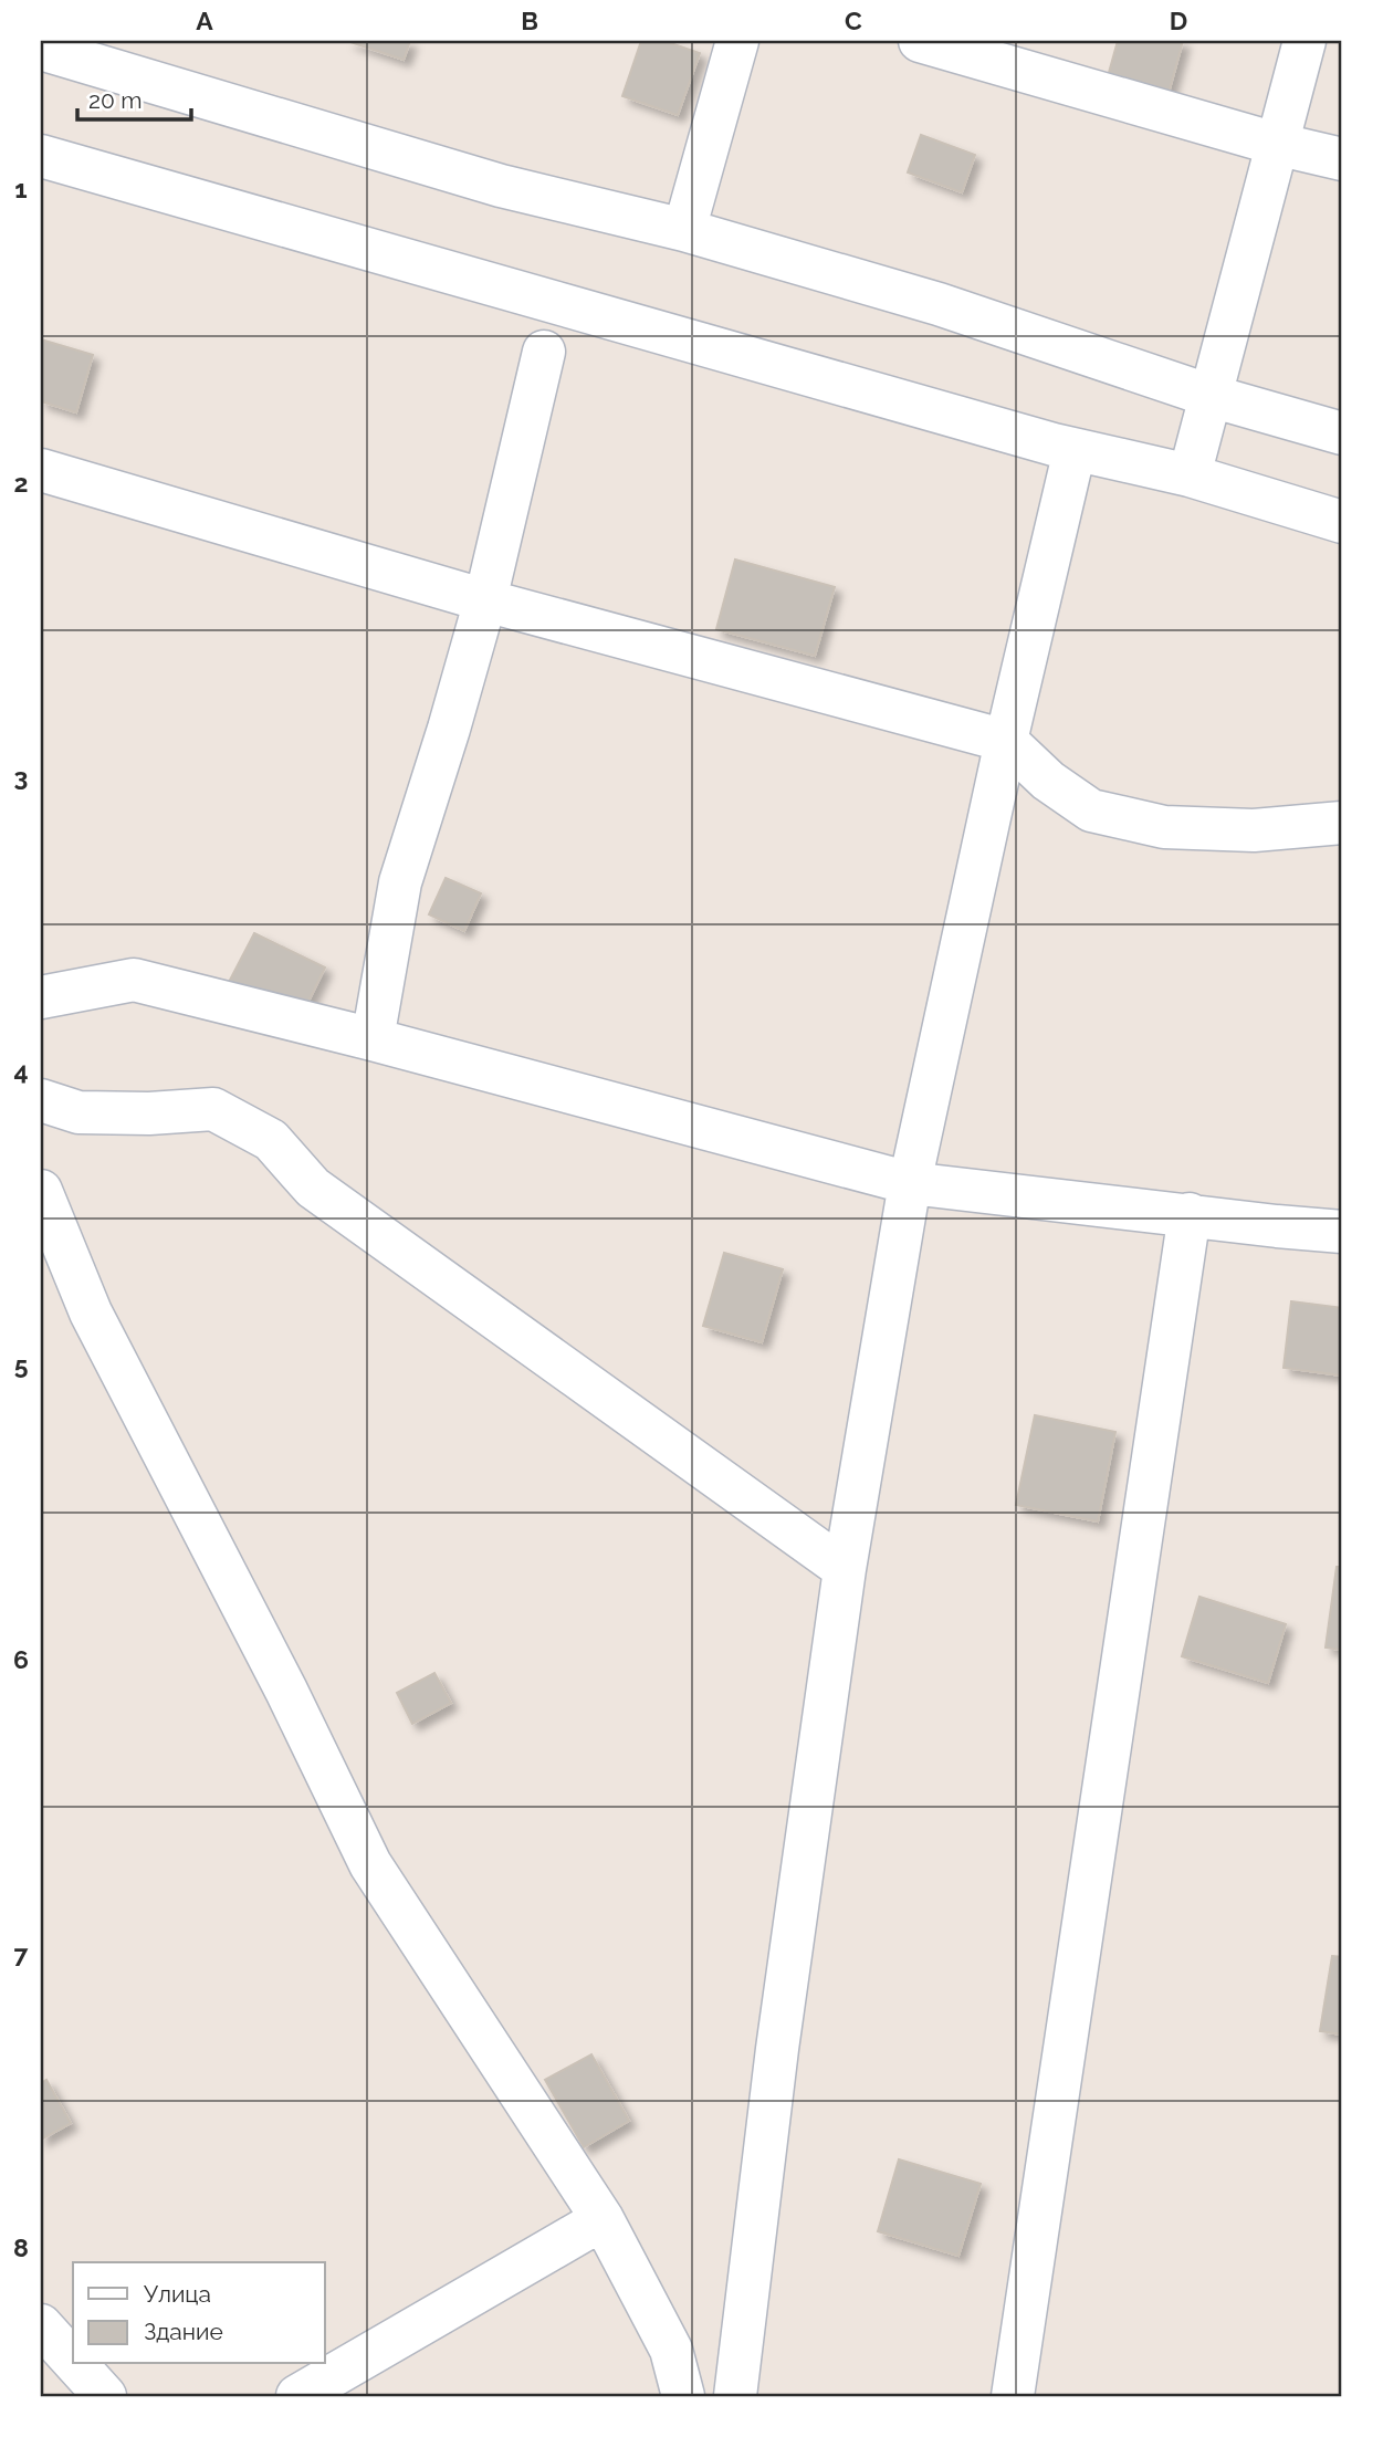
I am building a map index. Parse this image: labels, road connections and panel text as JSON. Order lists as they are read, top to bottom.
{
  "legend": ["Улица", "Здание"],
  "scale_bar": "20 m",
  "grid": {
    "columns": [
      "A",
      "B",
      "C",
      "D"
    ],
    "rows": [
      "1",
      "2",
      "3",
      "4",
      "5",
      "6",
      "7",
      "8"
    ]
  }
}
